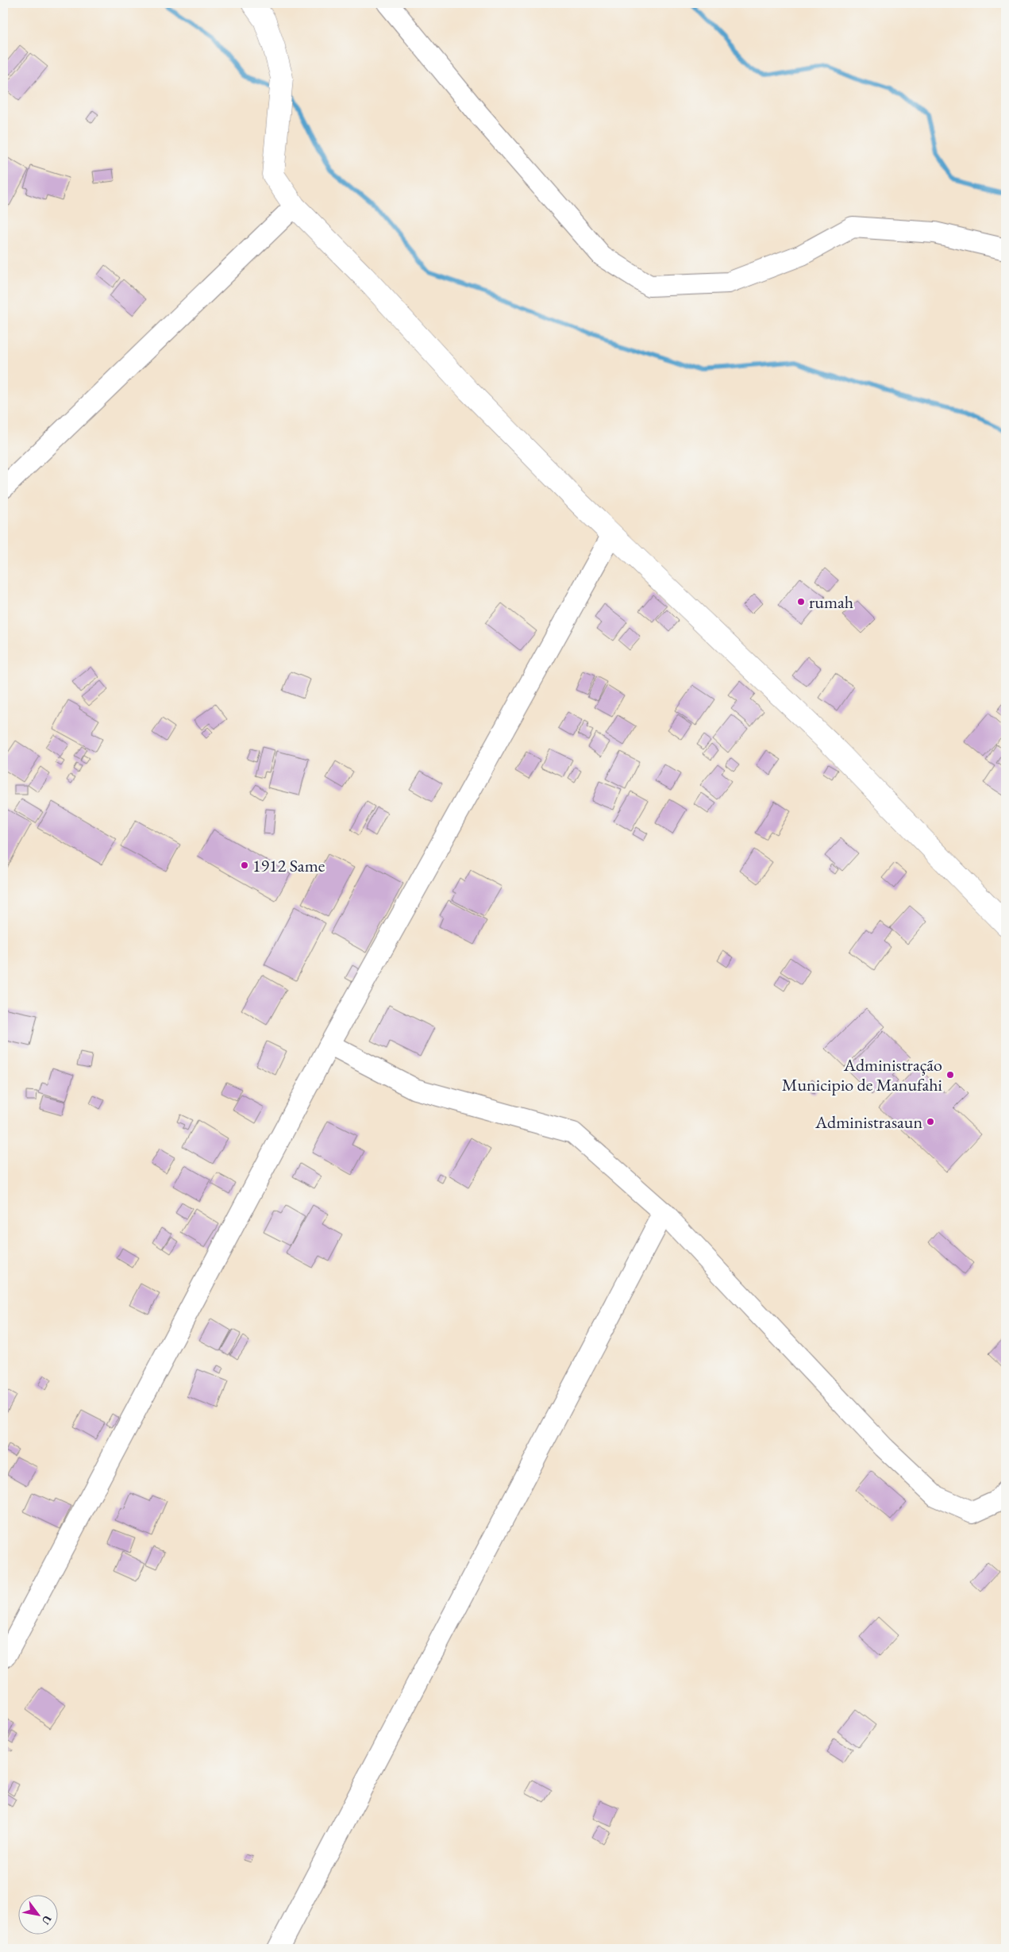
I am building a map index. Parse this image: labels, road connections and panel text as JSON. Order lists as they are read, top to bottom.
{
  "places": [
    "rumah",
    "1912 Same",
    "Administração Municipio de Manufahi",
    "Administrasaun"
  ],
  "north": "bottom right"
}
